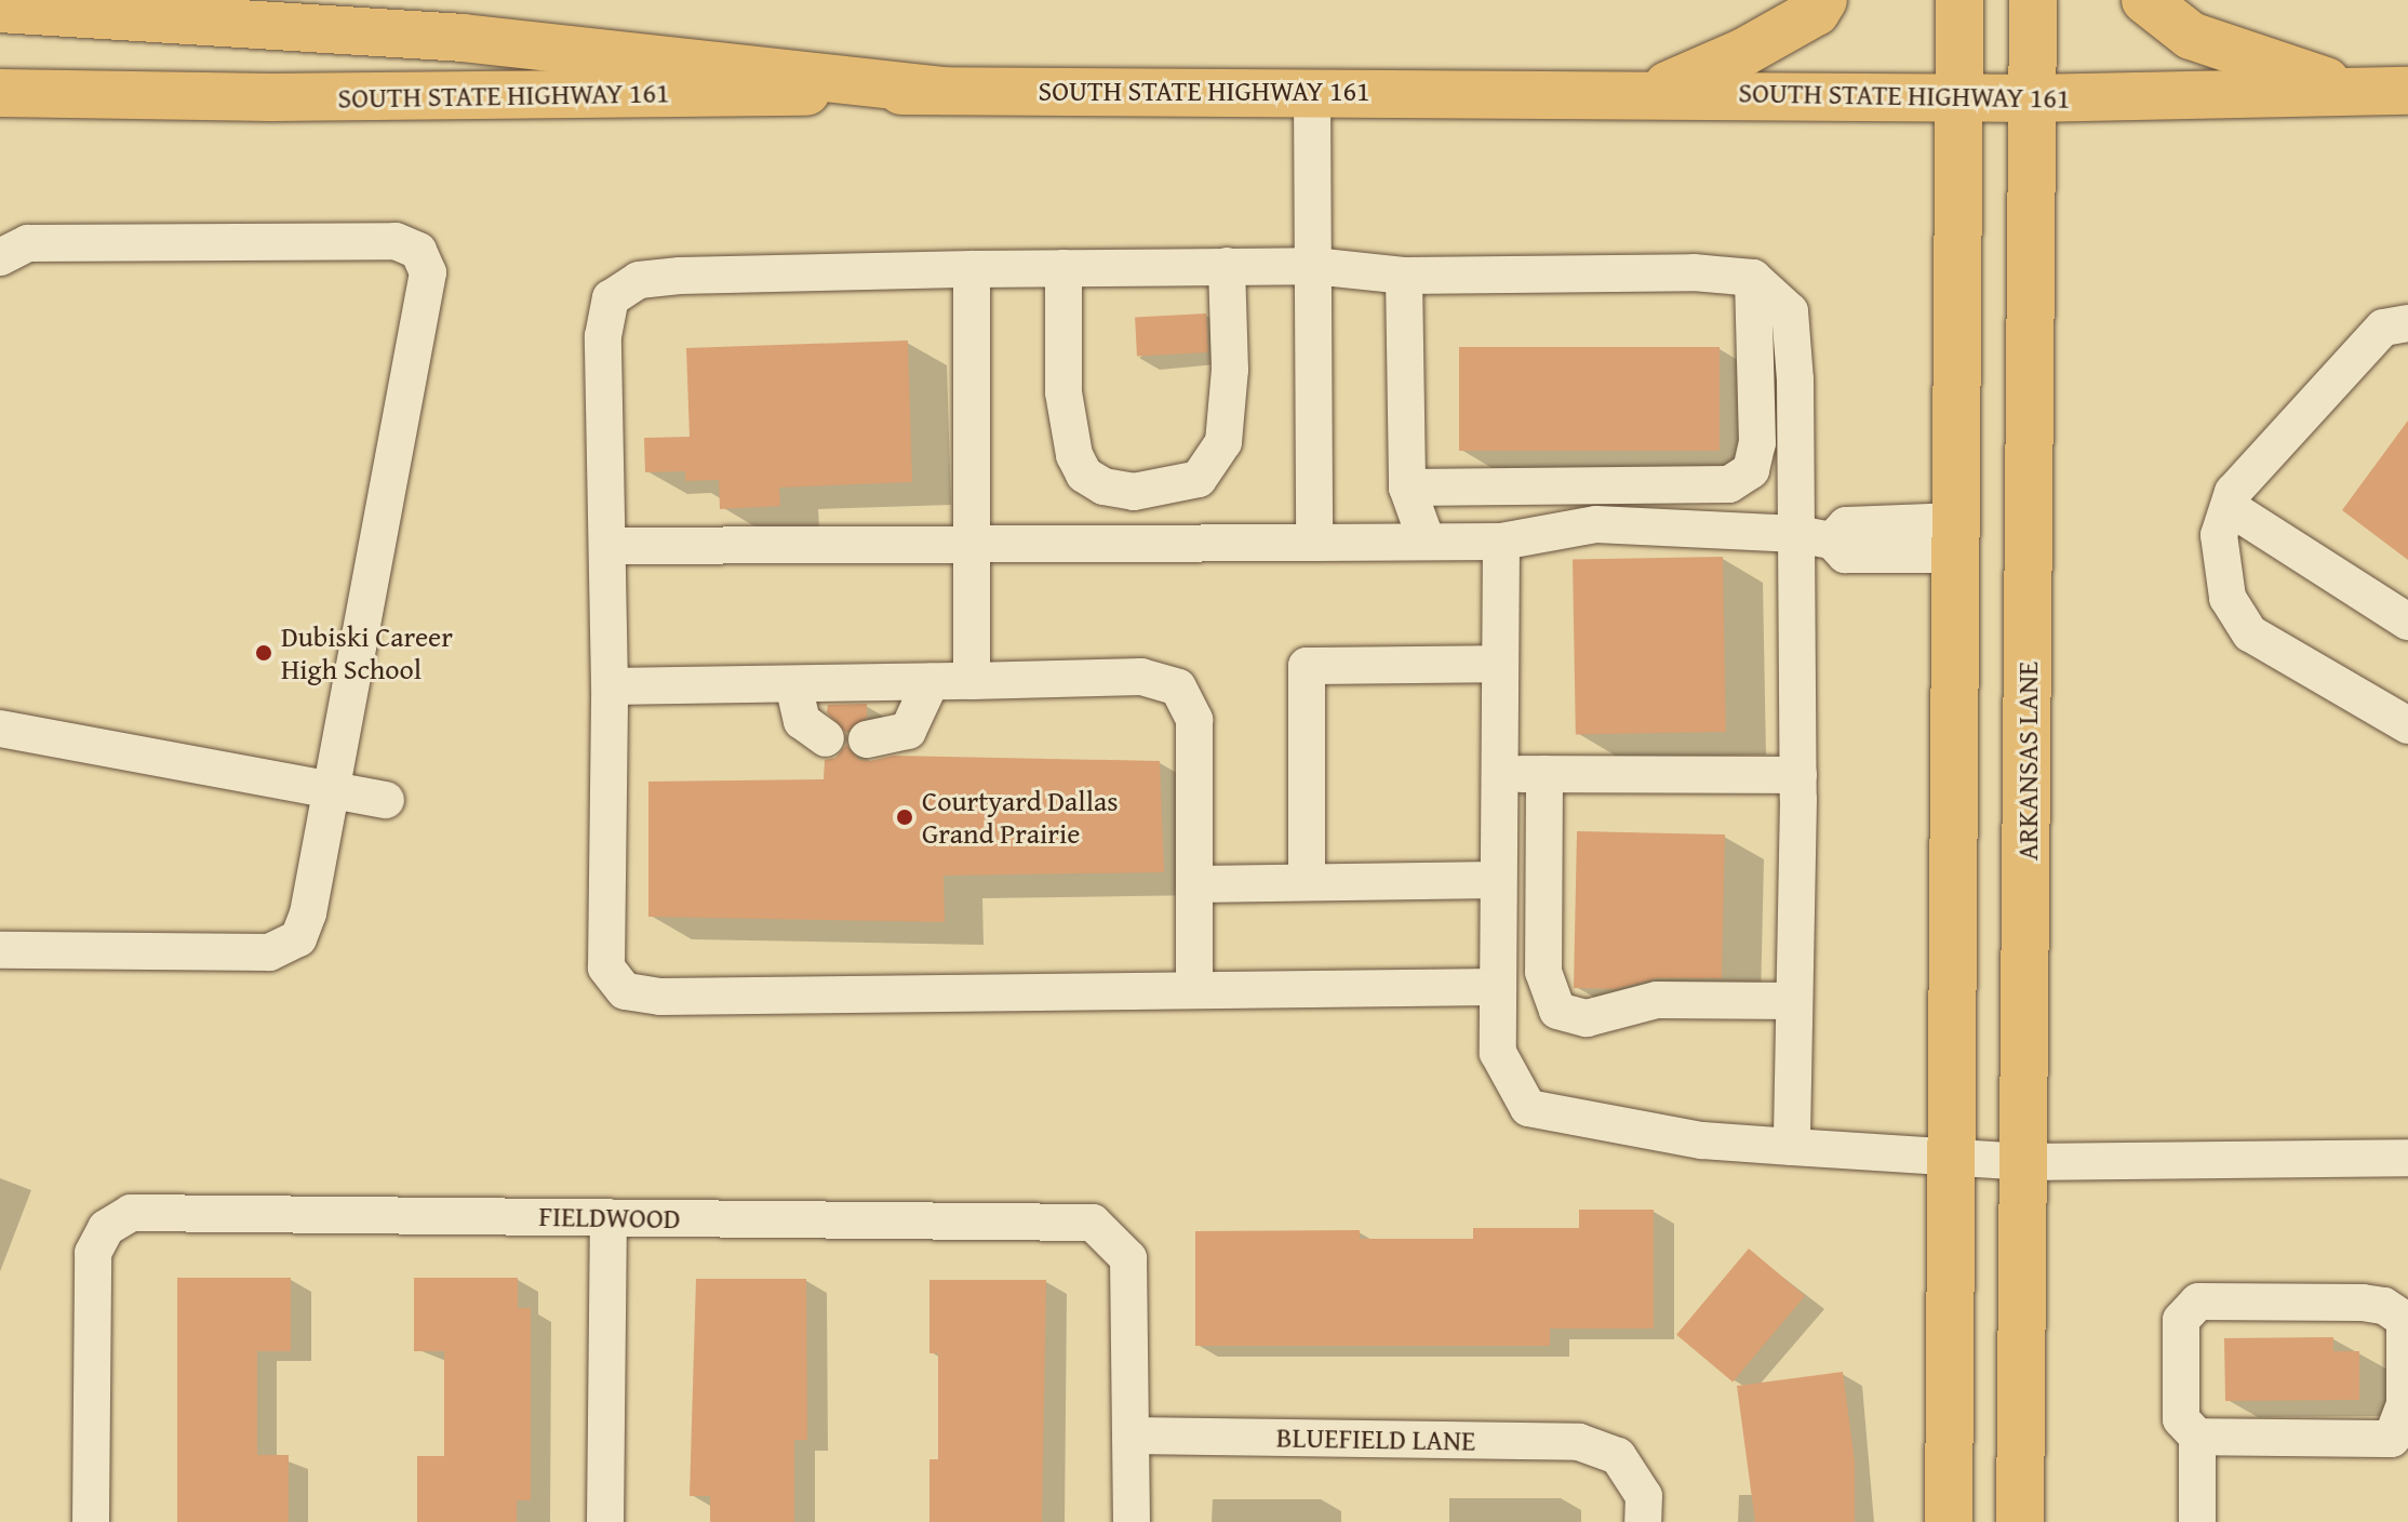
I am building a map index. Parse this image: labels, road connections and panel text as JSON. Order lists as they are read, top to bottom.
{
  "streets": {
    "main road": ["SOUTH STATE HIGHWAY 161", "ARKANSAS LANE"],
    "street": ["FIELDWOOD", "BLUEFIELD LANE"]
  },
  "crossings": [
    ["SOUTH STATE HIGHWAY 161", "ARKANSAS LANE"],
    ["FIELDWOOD", "BLUEFIELD LANE"]
  ],
  "places": ["Dubiski Career High School", "Courtyard Dallas Grand Prairie"]
}
